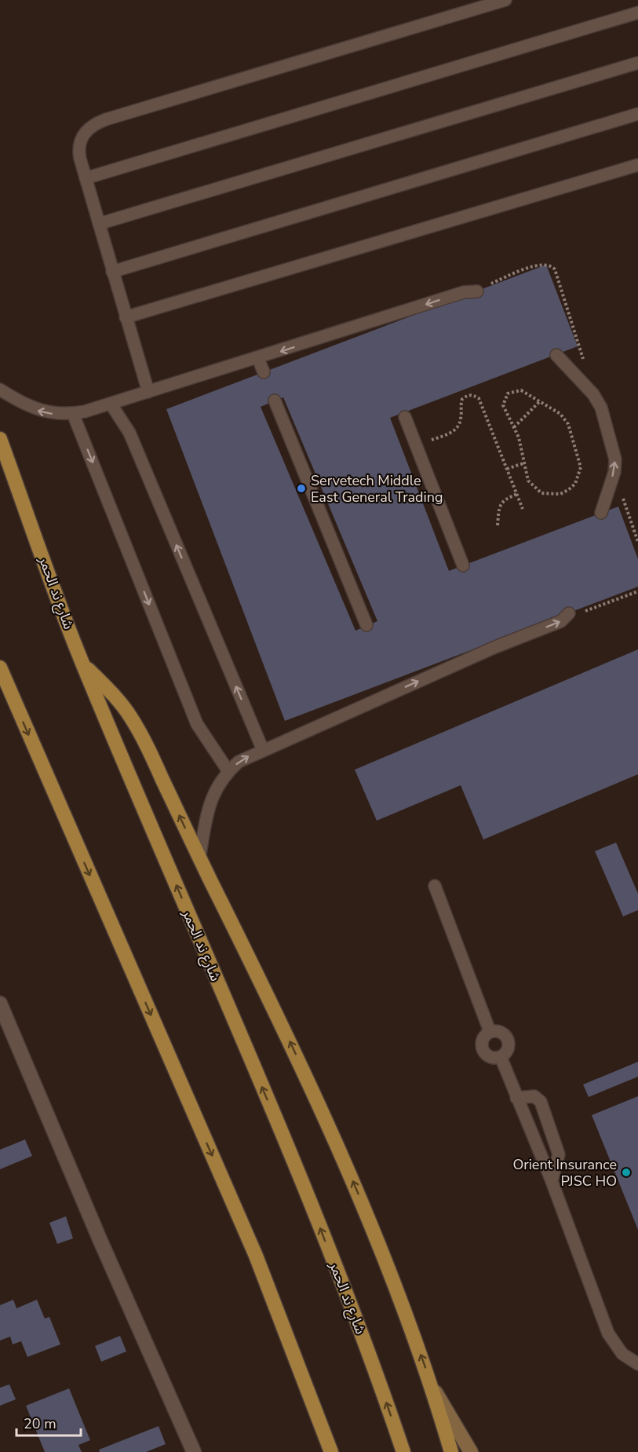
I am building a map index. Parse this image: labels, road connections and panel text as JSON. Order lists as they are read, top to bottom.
{
  "streets": {
    "main road": ["شارع ند الحمر"]
  },
  "places": ["Servetech Middle East General Trading", "Orient Insurance PJSC HO"],
  "scale_bar": "20 m"
}
